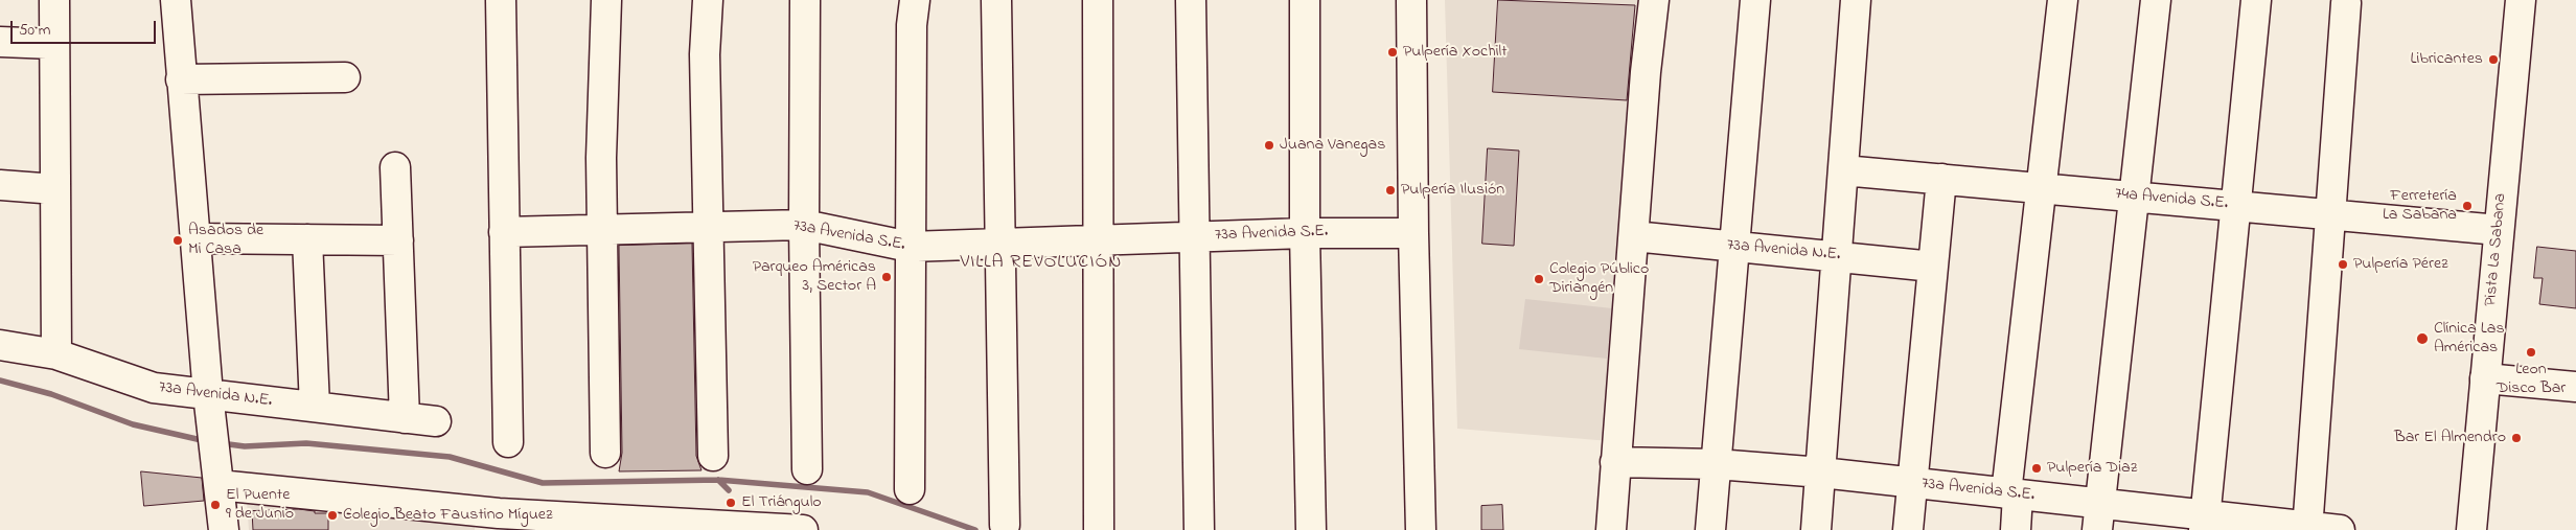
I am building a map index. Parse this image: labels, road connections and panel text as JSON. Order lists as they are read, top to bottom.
{
  "streets": {
    "street": [
      "74a Avenida S.E.",
      "73a Avenida S.E.",
      "Pista La Sabana",
      "73a Avenida N.E."
    ]
  },
  "crossings": [
    ["74a Avenida S.E.", "Pista La Sabana"]
  ],
  "districts": ["VILLA REVOLUCIÓN"],
  "places": [
    "Pulpería Xochilt",
    "Libricantes",
    "Juana Vanegas",
    "Pulpería Ilusión",
    "Ferretería La Sabana",
    "Asados de Mi Casa",
    "Pulpería Pérez",
    "Parqueo Américas 3, Sector A",
    "Colegio Público Diriangén",
    "Clínica Las Américas",
    "Leon Disco Bar",
    "Bar El Almendro",
    "Pulpería Diaz",
    "El Triángulo",
    "El Puente 9 de Junio",
    "Colegio Beato Faustino Míguez"
  ],
  "scale_bar": "50 m"
}
